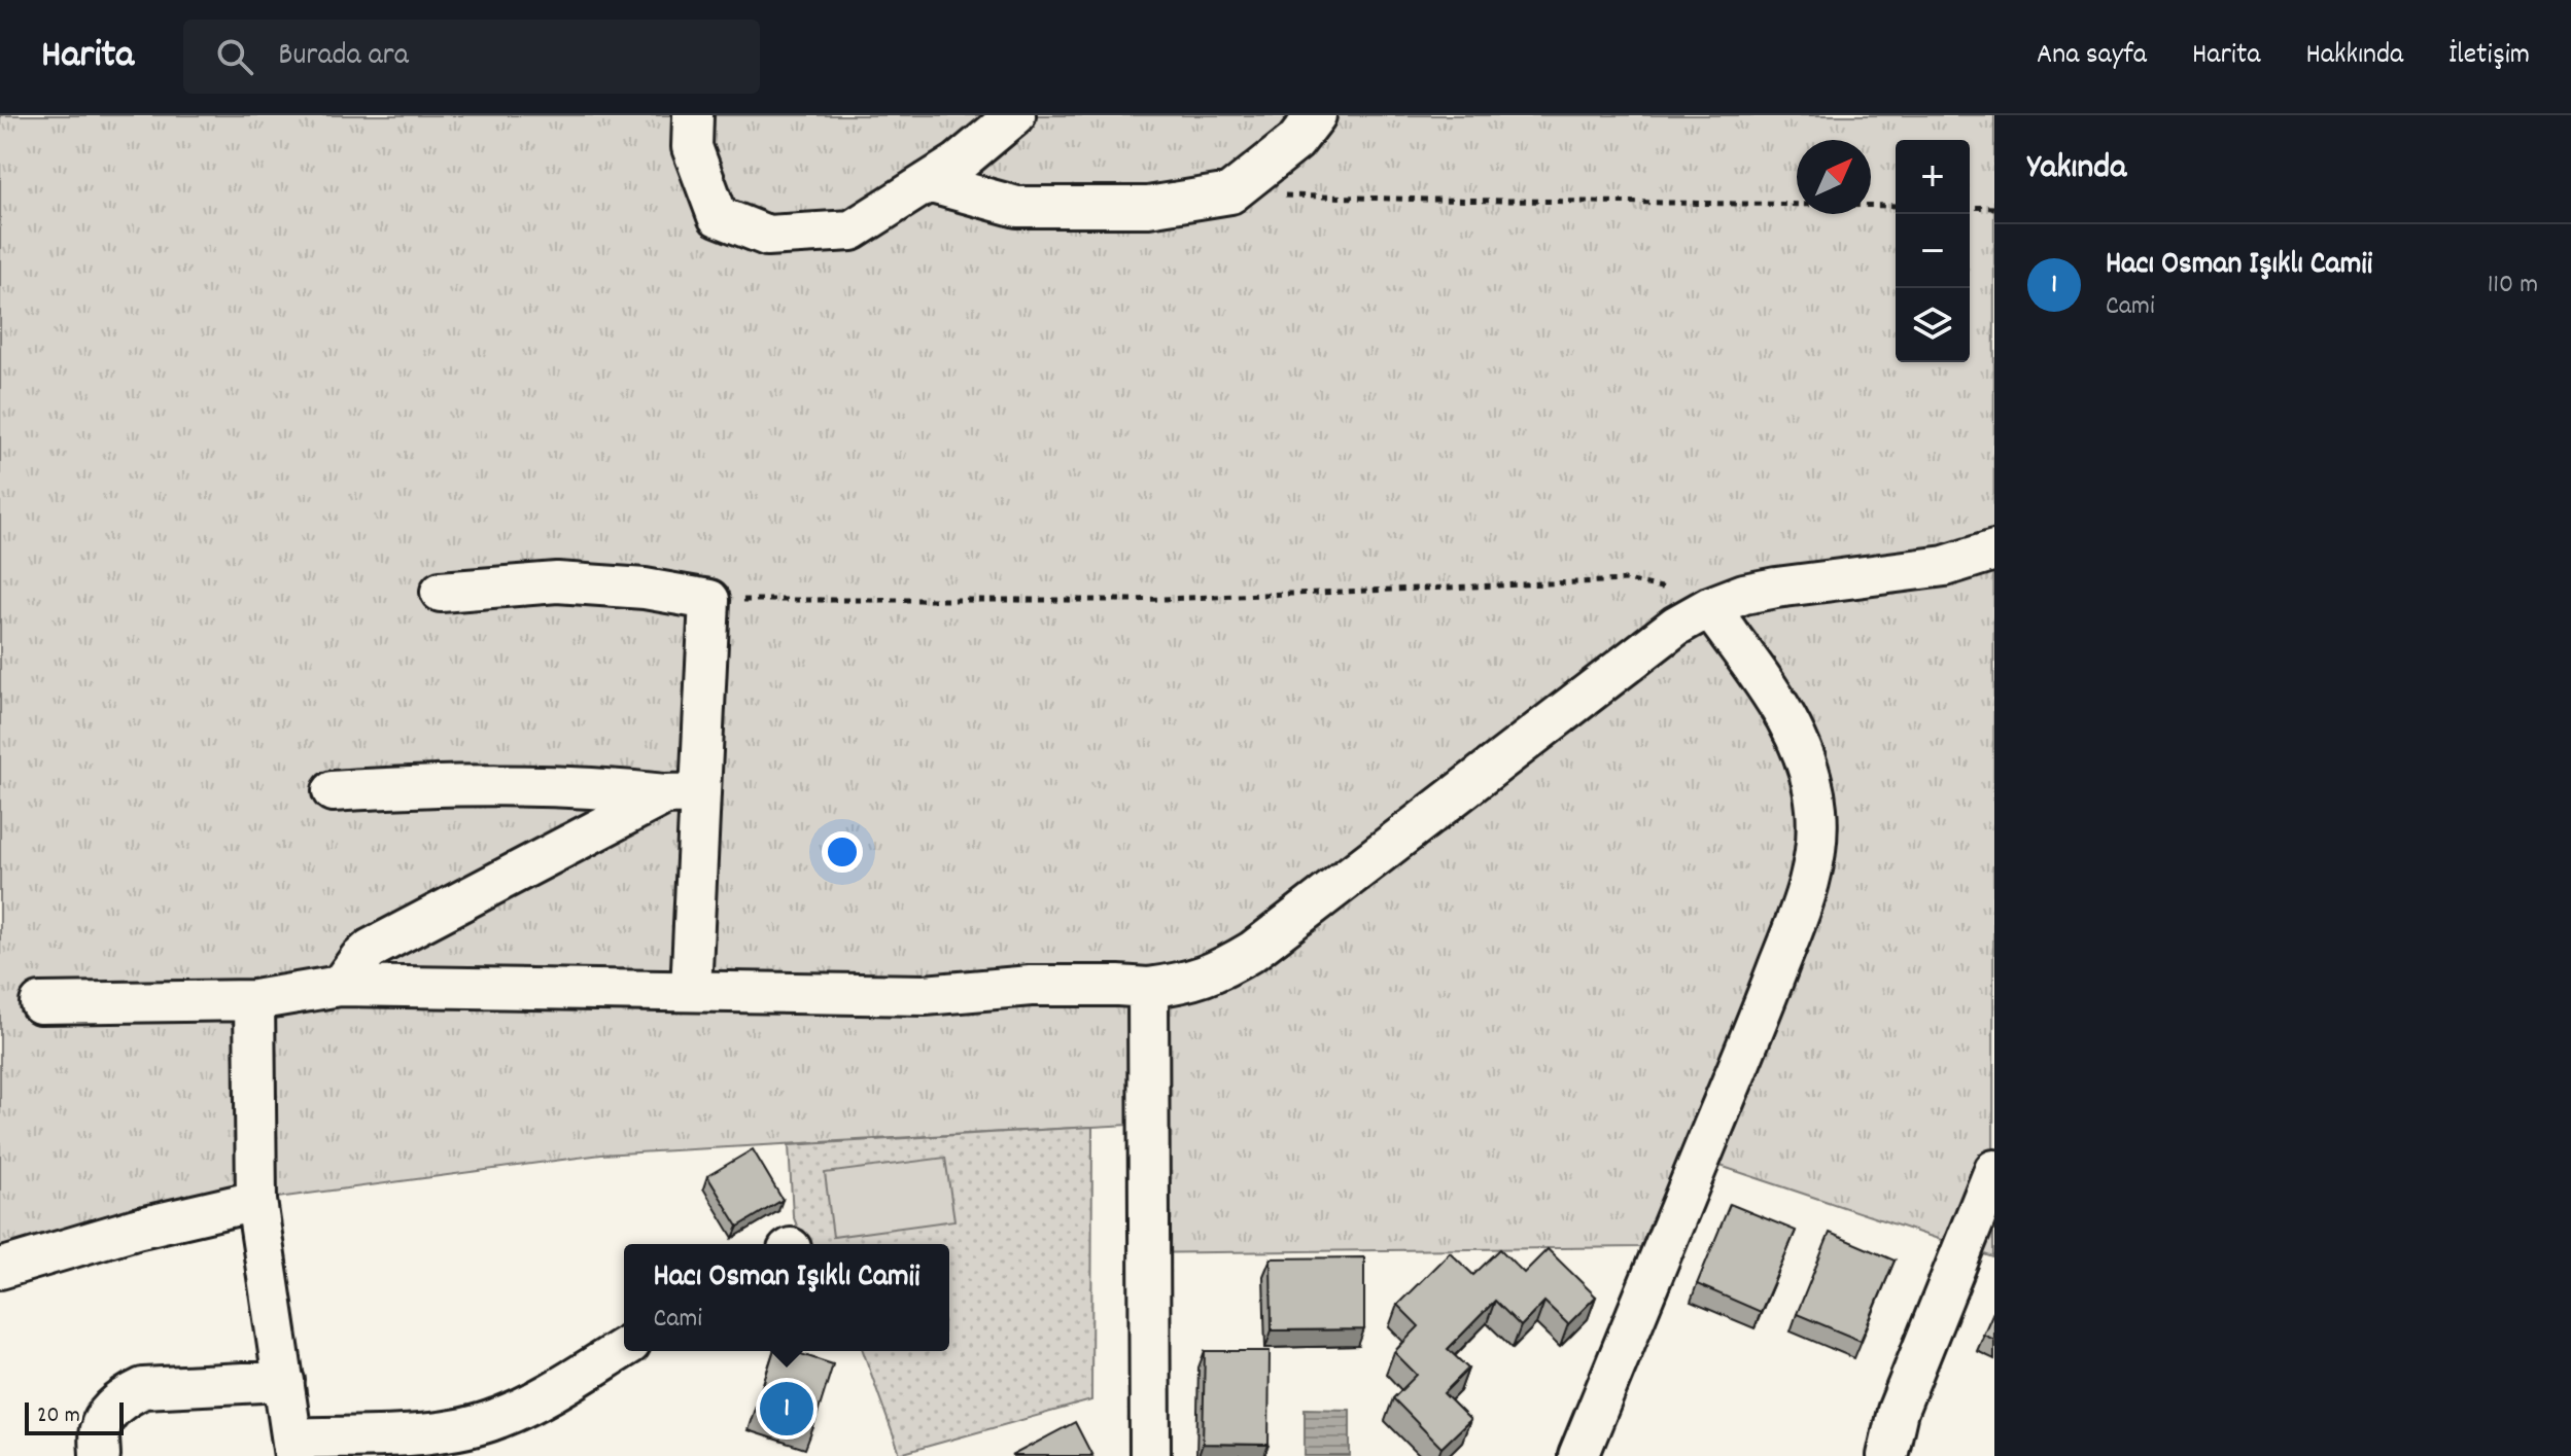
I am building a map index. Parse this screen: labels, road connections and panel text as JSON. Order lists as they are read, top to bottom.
{
  "scale_bar": "20 m",
  "north": "top right",
  "page": {
    "header": "Harita",
    "search": "Burada ara",
    "nav": [
      "Ana sayfa",
      "Harita",
      "Hakkında",
      "İletişim"
    ],
    "heading": "Yakında",
    "map_buttons": ["+", "−"],
    "list": [
      {
        "mark": "1",
        "name": "Hacı Osman Işıklı Camii",
        "note": "Cami",
        "value": "110 m"
      }
    ],
    "popup": ["Hacı Osman Işıklı Camii", "Cami"],
    "pins": "1",
    "scale": "20 m"
  }
}
